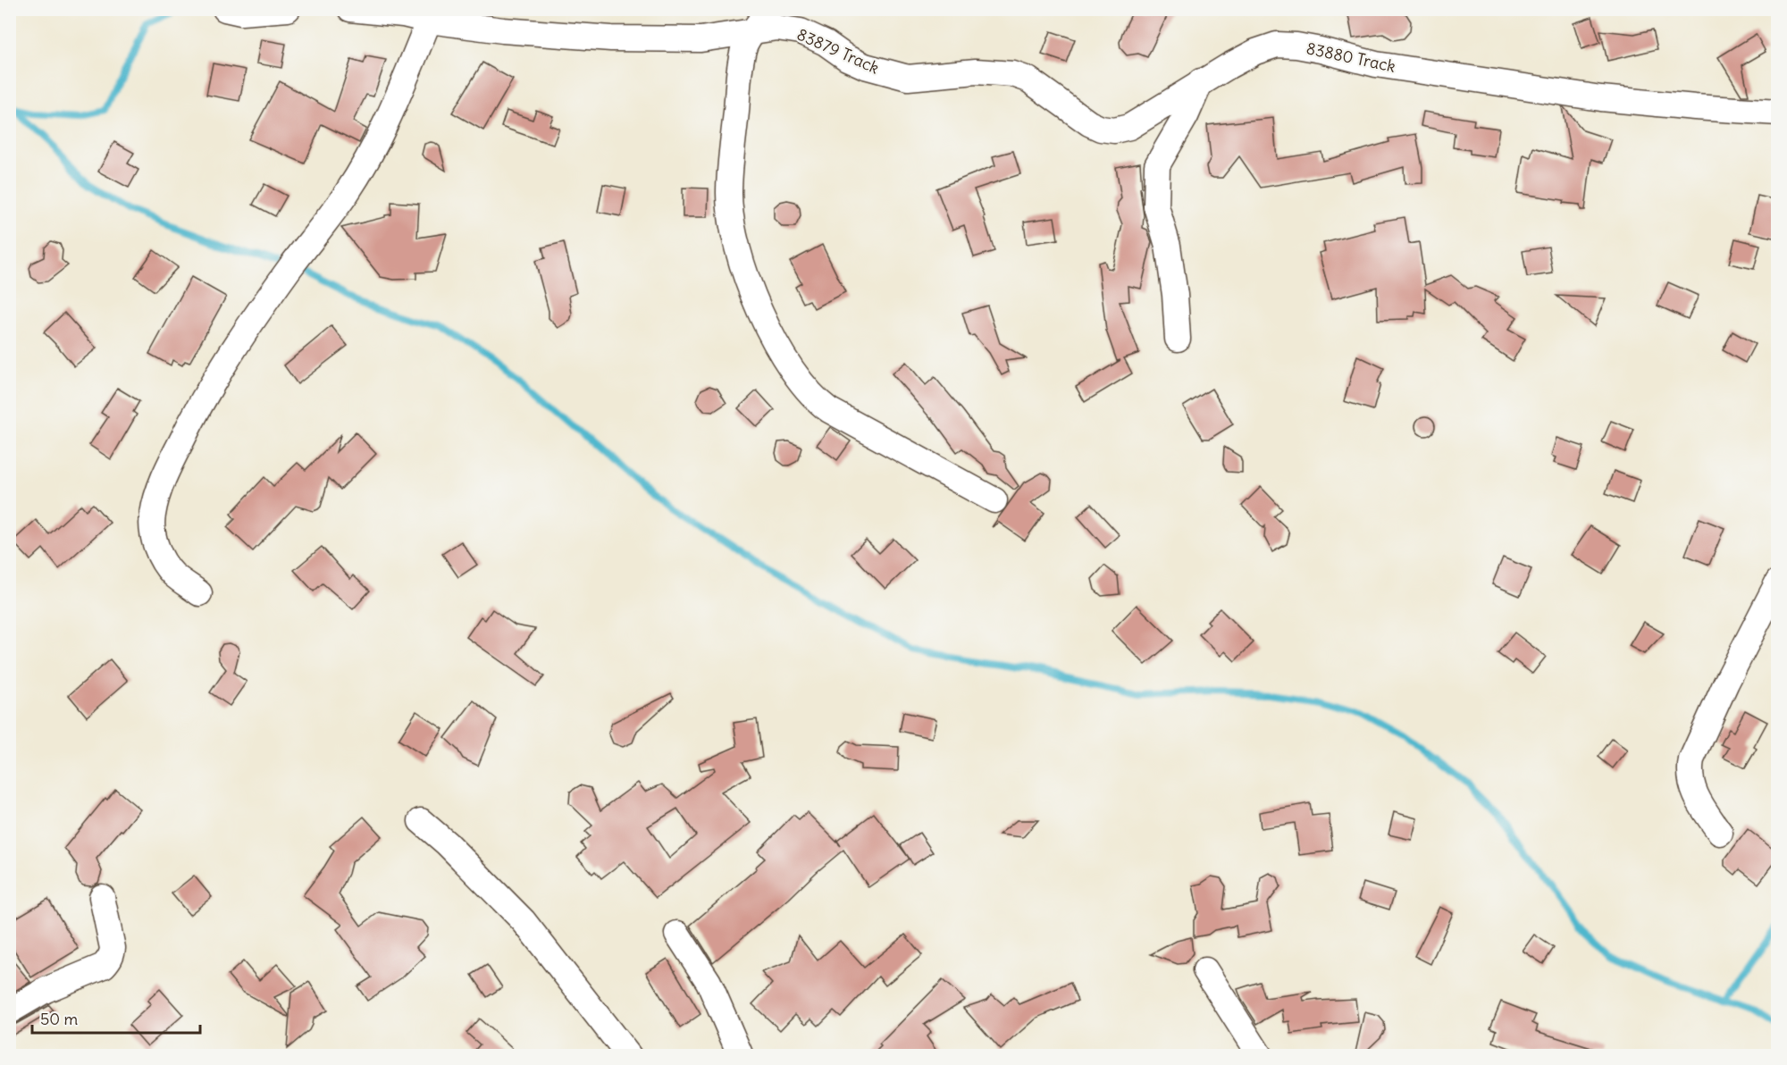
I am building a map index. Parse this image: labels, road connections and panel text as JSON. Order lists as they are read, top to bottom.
{
  "streets": {
    "street": ["83879 Track", "83880 Track"]
  },
  "crossings": [
    ["83879 Track", "83880 Track"]
  ],
  "scale_bar": "50 m"
}
